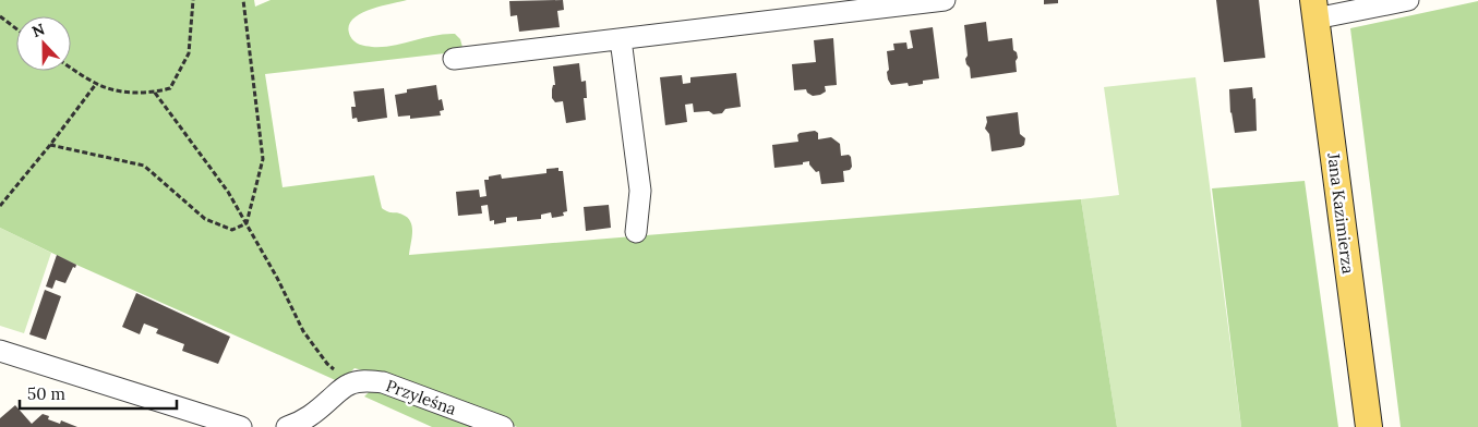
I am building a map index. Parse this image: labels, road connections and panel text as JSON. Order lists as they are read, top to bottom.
{
  "streets": {
    "main road": ["Jana Kazimierza"],
    "street": ["Przyleśna"]
  },
  "scale_bar": "50 m",
  "north": "top"
}
